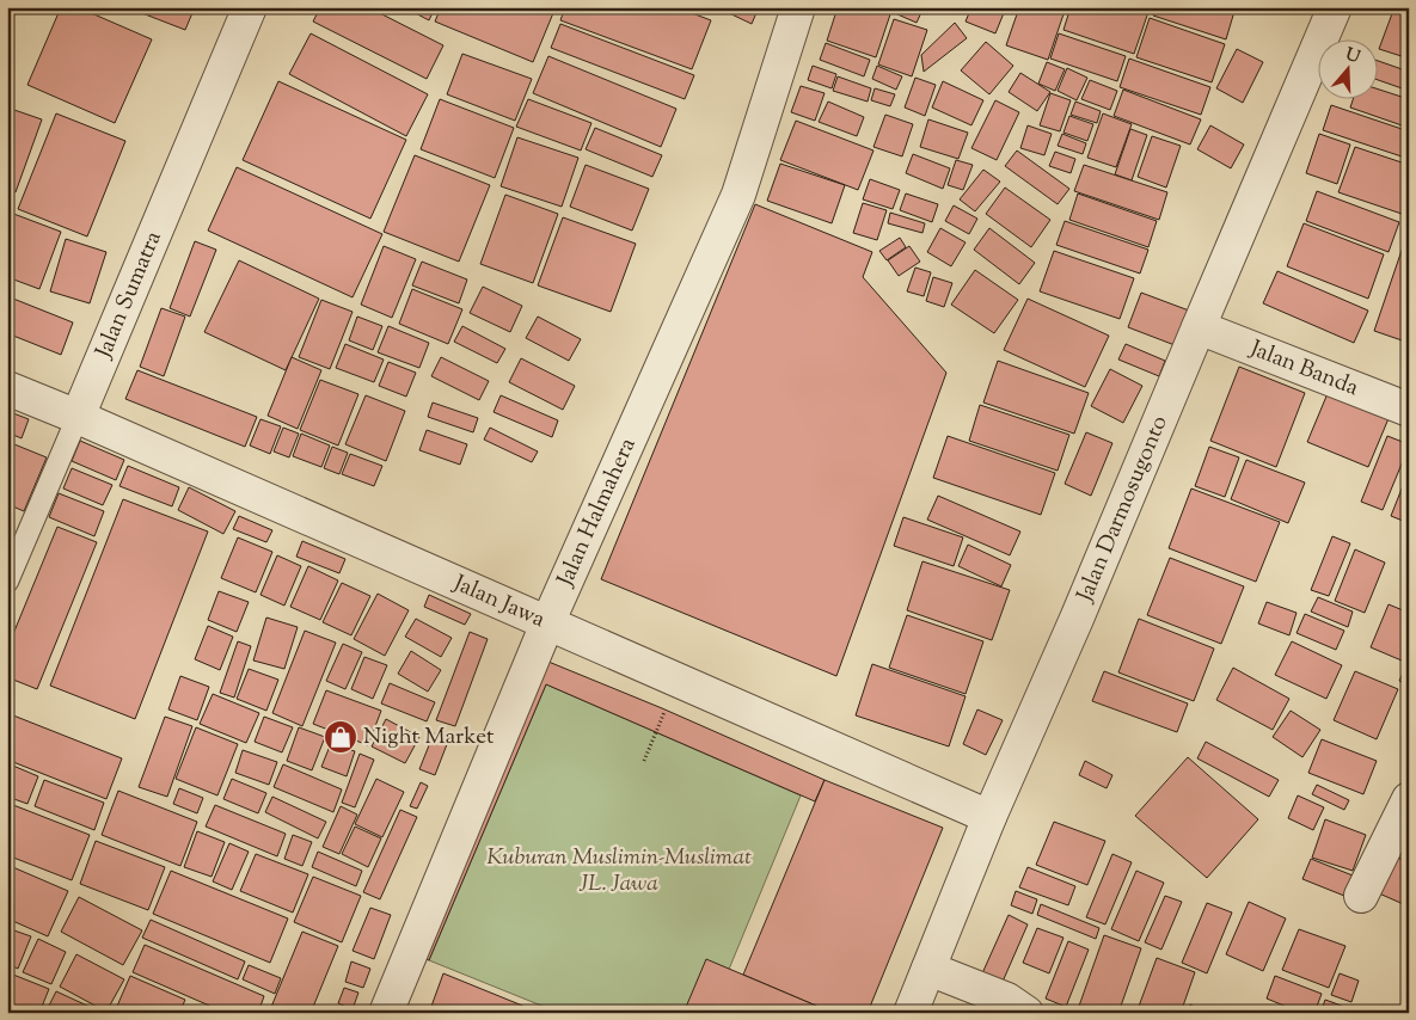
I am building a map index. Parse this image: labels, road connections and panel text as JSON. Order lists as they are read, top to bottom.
{
  "streets": {
    "street": [
      "Jalan Sumatra",
      "Jalan Banda",
      "Jalan Darmosugonto",
      "Jalan Halmahera",
      "Jalan Jawa"
    ]
  },
  "crossings": [
    ["Jalan Sumatra", "Jalan Jawa"],
    ["Jalan Banda", "Jalan Darmosugonto"],
    ["Jalan Darmosugonto", "Jalan Jawa"],
    ["Jalan Halmahera", "Jalan Jawa"]
  ],
  "parks": ["Kuburan Muslimin-Muslimat JL. Jawa"],
  "places": {
    "shop": ["Night Market"]
  },
  "north": "top"
}
